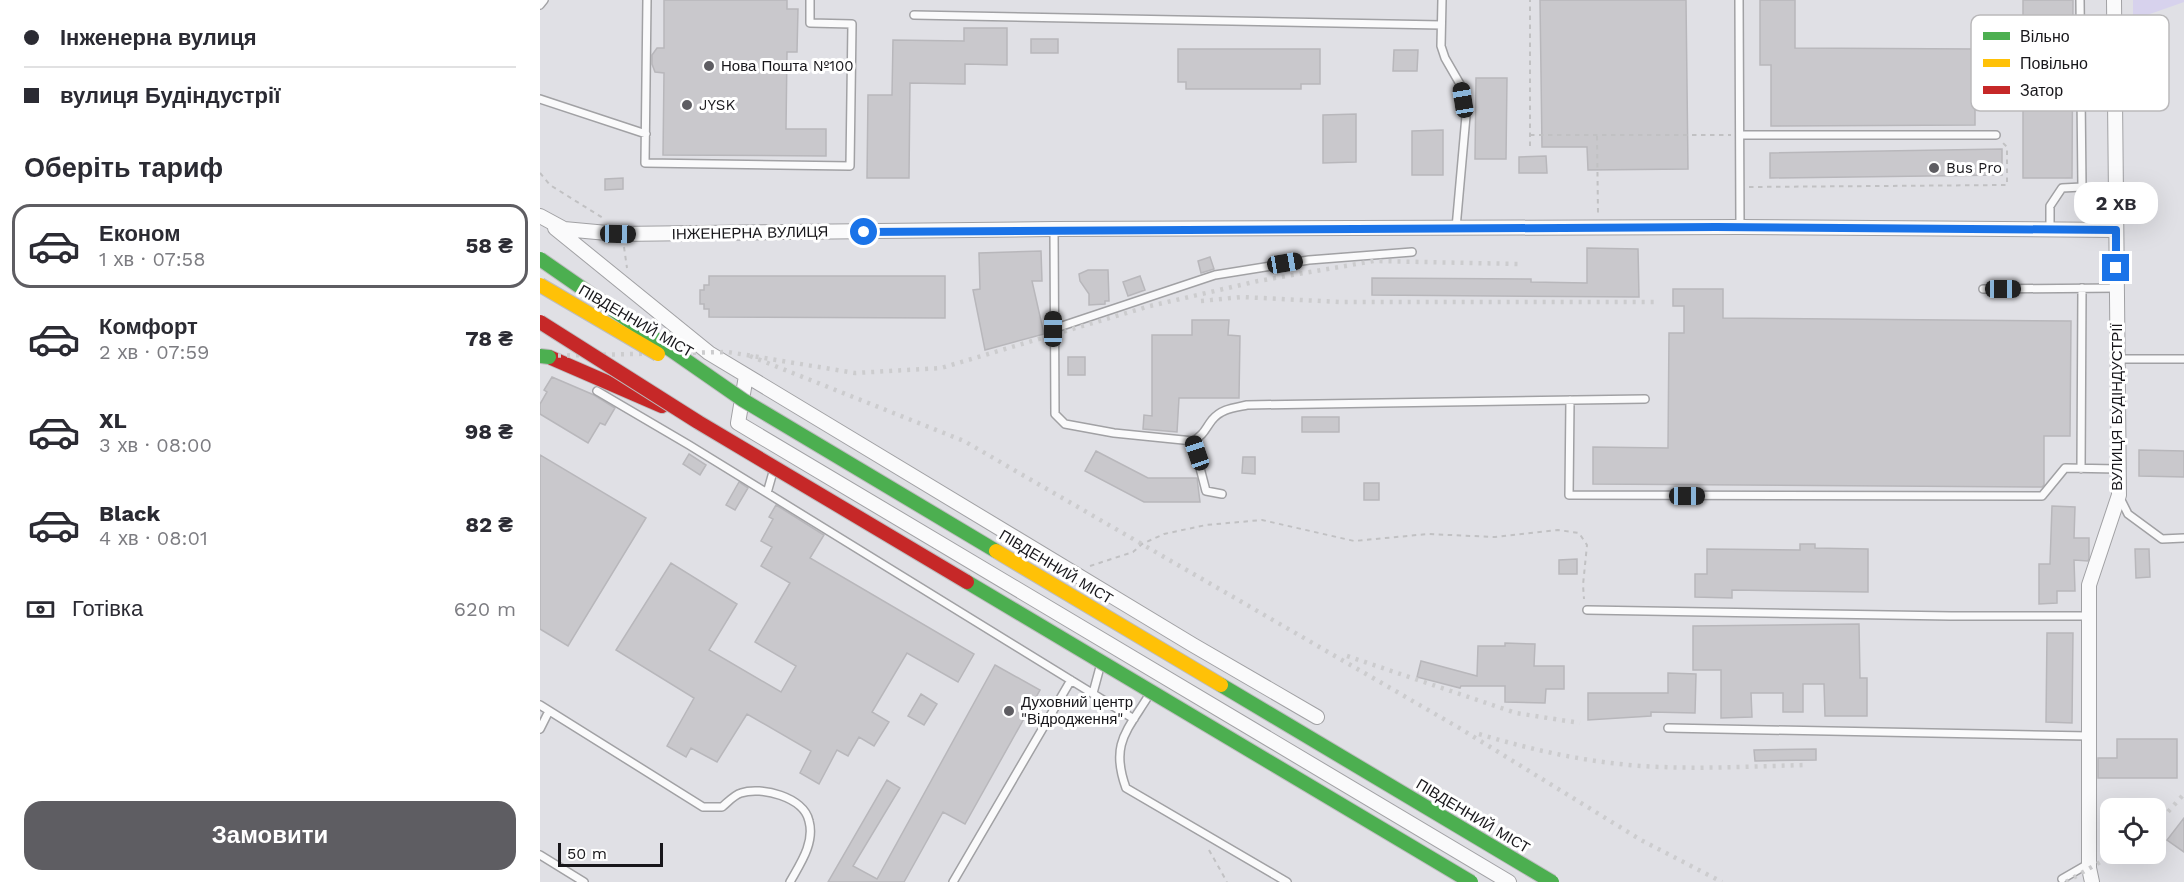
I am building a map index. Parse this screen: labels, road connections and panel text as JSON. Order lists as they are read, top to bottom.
{
  "streets": {
    "main road": ["ПІВДЕННИЙ МІСТ"],
    "street": ["ІНЖЕНЕРНА ВУЛИЦЯ", "ВУЛИЦЯ БУДІНДУСТРІЇ"]
  },
  "crossings": [
    ["ІНЖЕНЕРНА ВУЛИЦЯ", "ВУЛИЦЯ БУДІНДУСТРІЇ"]
  ],
  "places": [
    "Нова Пошта №100",
    "JYSK",
    "Bus Pro",
    "Духовний центр \"Відродження\""
  ],
  "legend": ["Вільно", "Повільно", "Затор"],
  "scale_bar": "50 m",
  "page": {
    "banner": ["Інженерна вулиця", "вулиця Будіндустрії"],
    "heading": "Оберіть тариф",
    "bubble": "2 хв",
    "list": [
      {
        "name": "Економ",
        "note": "1 хв · 07:58",
        "value": "58 ₴"
      },
      {
        "name": "Комфорт",
        "note": "2 хв · 07:59",
        "value": "78 ₴"
      },
      {
        "name": "XL",
        "note": "3 хв · 08:00",
        "value": "98 ₴"
      },
      {
        "name": "Black",
        "note": "4 хв · 08:01",
        "value": "82 ₴"
      }
    ],
    "pay": ["Готівка", "620 m"],
    "buttons": "Замовити",
    "scale": "50 m"
  }
}
